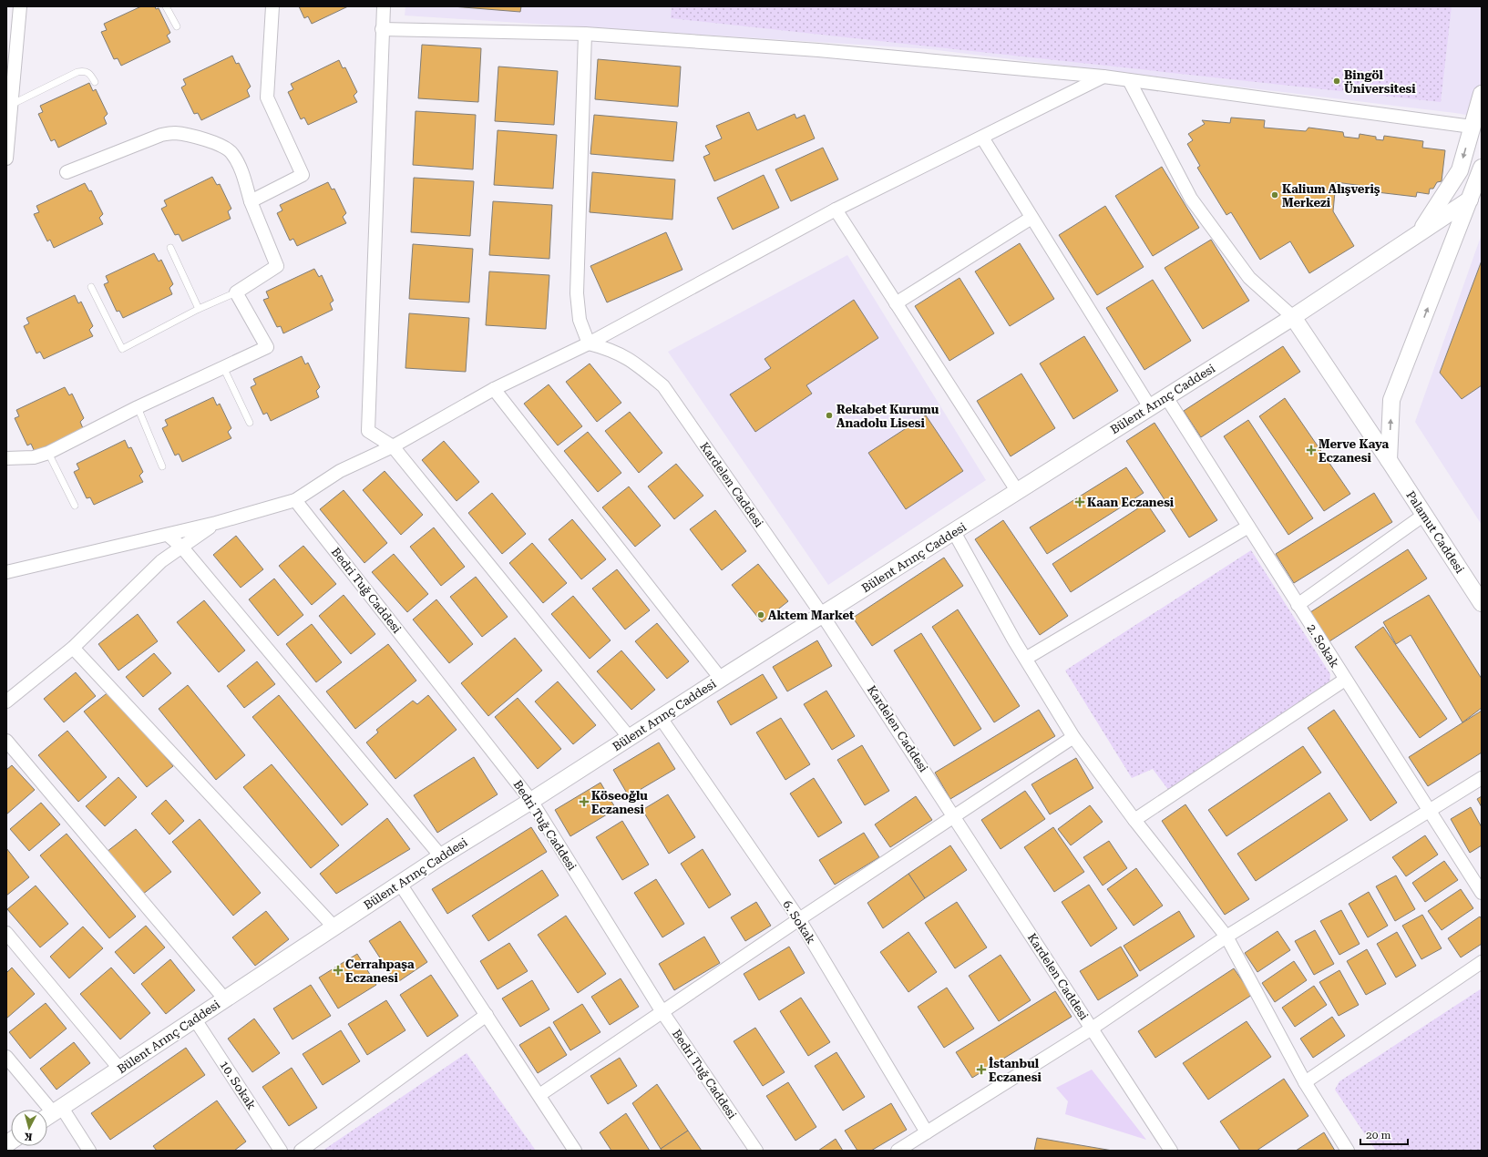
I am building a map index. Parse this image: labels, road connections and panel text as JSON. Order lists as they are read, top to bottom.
{
  "streets": {
    "street": [
      "Bülent Arınç Caddesi",
      "Kardelen Caddesi",
      "Palamut Caddesi",
      "Bedri Tuğ Caddesi",
      "2. Sokak",
      "6. Sokak",
      "10. Sokak"
    ]
  },
  "crossings": [
    ["Bülent Arınç Caddesi", "Kardelen Caddesi"],
    ["Bülent Arınç Caddesi", "Palamut Caddesi"],
    ["Bülent Arınç Caddesi", "Bedri Tuğ Caddesi"],
    ["Bülent Arınç Caddesi", "2. Sokak"],
    ["Bülent Arınç Caddesi", "6. Sokak"],
    ["Bülent Arınç Caddesi", "10. Sokak"]
  ],
  "places": {
    "other": [
      "Bingöl Üniversitesi",
      "Kalium Alışveriş Merkezi",
      "Rekabet Kurumu Anadolu Lisesi",
      "Aktem Market"
    ],
    "health": [
      "Merve Kaya Eczanesi",
      "Kaan Eczanesi",
      "Köseoğlu Eczanesi",
      "Cerrahpaşa Eczanesi",
      "İstanbul Eczanesi"
    ]
  },
  "scale_bar": "20 m",
  "north": "bottom"
}
